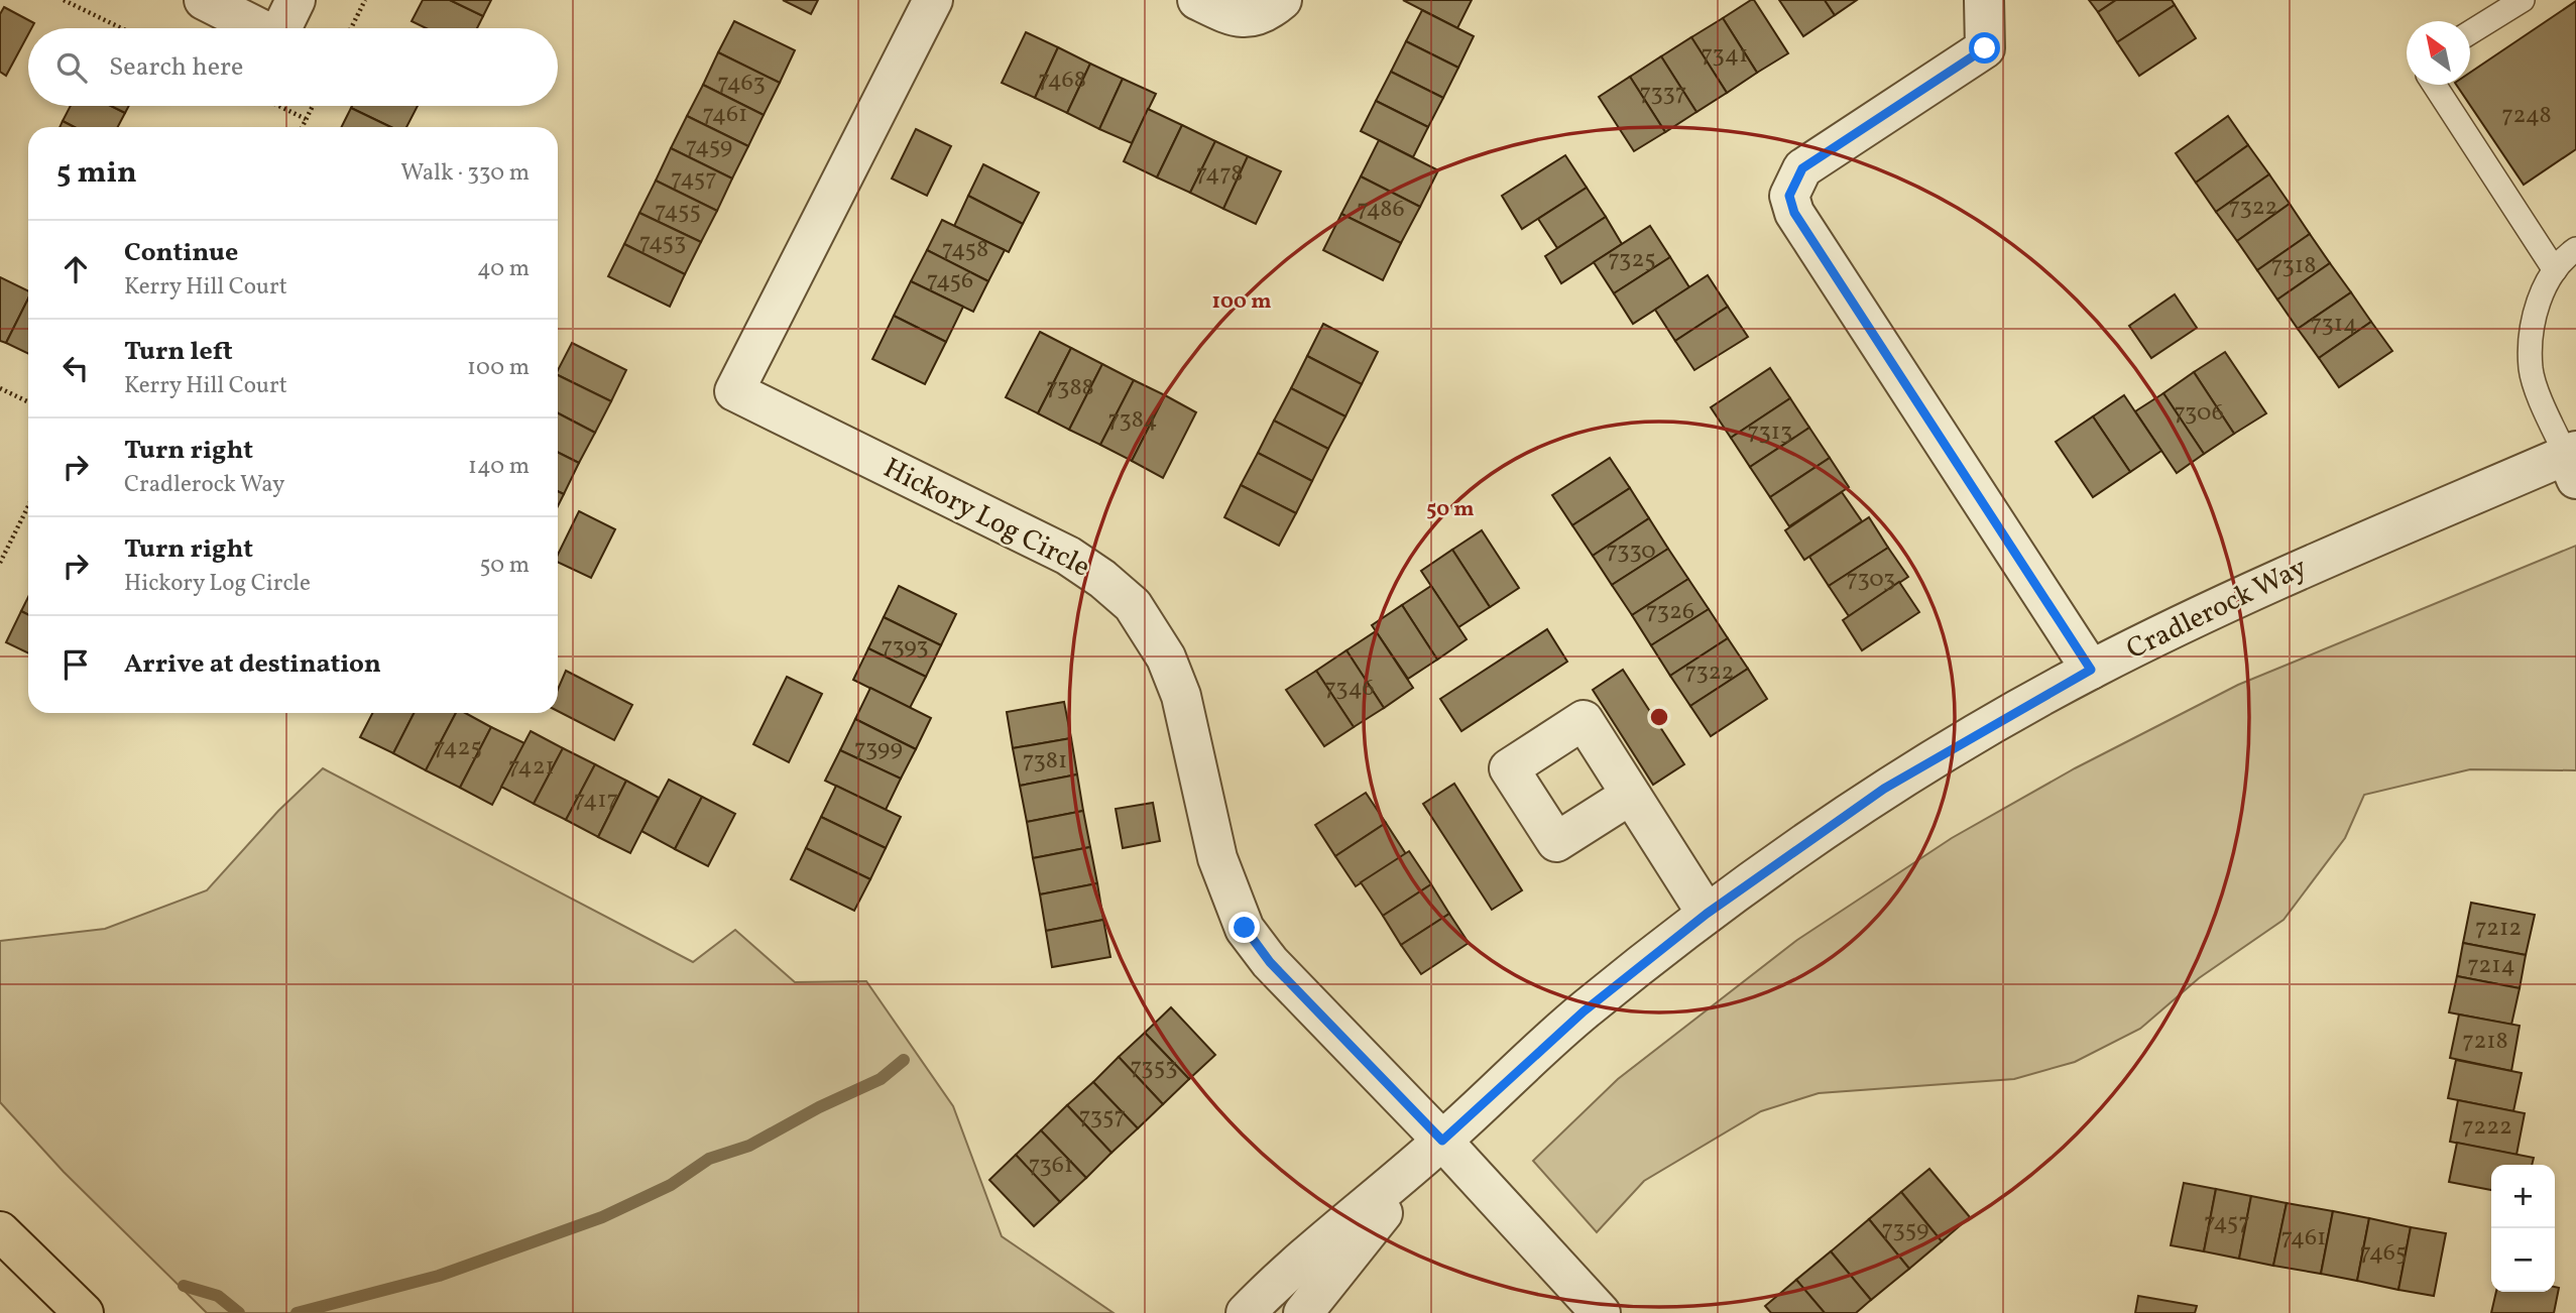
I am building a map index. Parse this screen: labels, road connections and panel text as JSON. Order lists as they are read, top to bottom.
{
  "streets": {
    "street": ["Hickory Log Circle", "Cradlerock Way"]
  },
  "crossings": [
    ["Hickory Log Circle", "Cradlerock Way"]
  ],
  "house_numbers": [
    "7341",
    "7468",
    "7463",
    "7337",
    "7461",
    "7248",
    "7459",
    "7478",
    "7457",
    "7322",
    "7486",
    "7455",
    "7453",
    "7458",
    "7325",
    "7318",
    "7456",
    "7314",
    "7388",
    "7306",
    "7384",
    "7313",
    "7330",
    "7303",
    "7326",
    "7393",
    "7322",
    "7346",
    "7425",
    "7399",
    "7381",
    "7421",
    "7417",
    "7212",
    "7214",
    "7218",
    "7353",
    "7357",
    "7222",
    "7361",
    "7457",
    "7359",
    "7461",
    "7465"
  ],
  "north": "top left",
  "page": {
    "search": "Search here",
    "heading": ["5 min", "Walk · 330 m"],
    "list": [
      ["Continue", "Kerry Hill Court", "40 m"],
      ["Turn left", "Kerry Hill Court", "100 m"],
      ["Turn right", "Cradlerock Way", "140 m"],
      ["Turn right", "Hickory Log Circle", "50 m"],
      "Arrive at destination"
    ],
    "map_buttons": ["+", "−"]
  },
  "rings": ["100 m", "50 m"]
}
